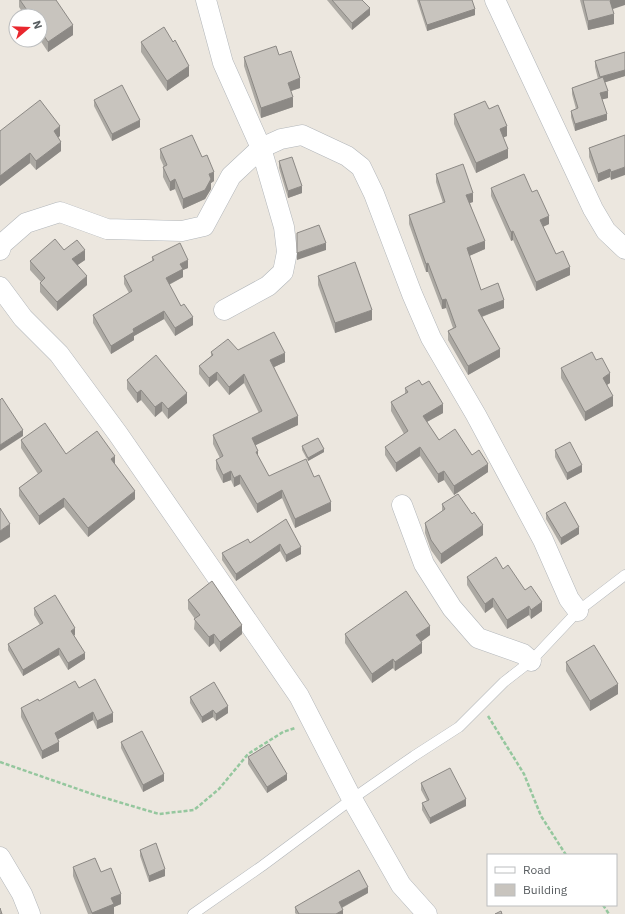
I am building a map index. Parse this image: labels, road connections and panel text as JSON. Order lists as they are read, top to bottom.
{
  "legend": ["Road", "Building"],
  "north": "right"
}
